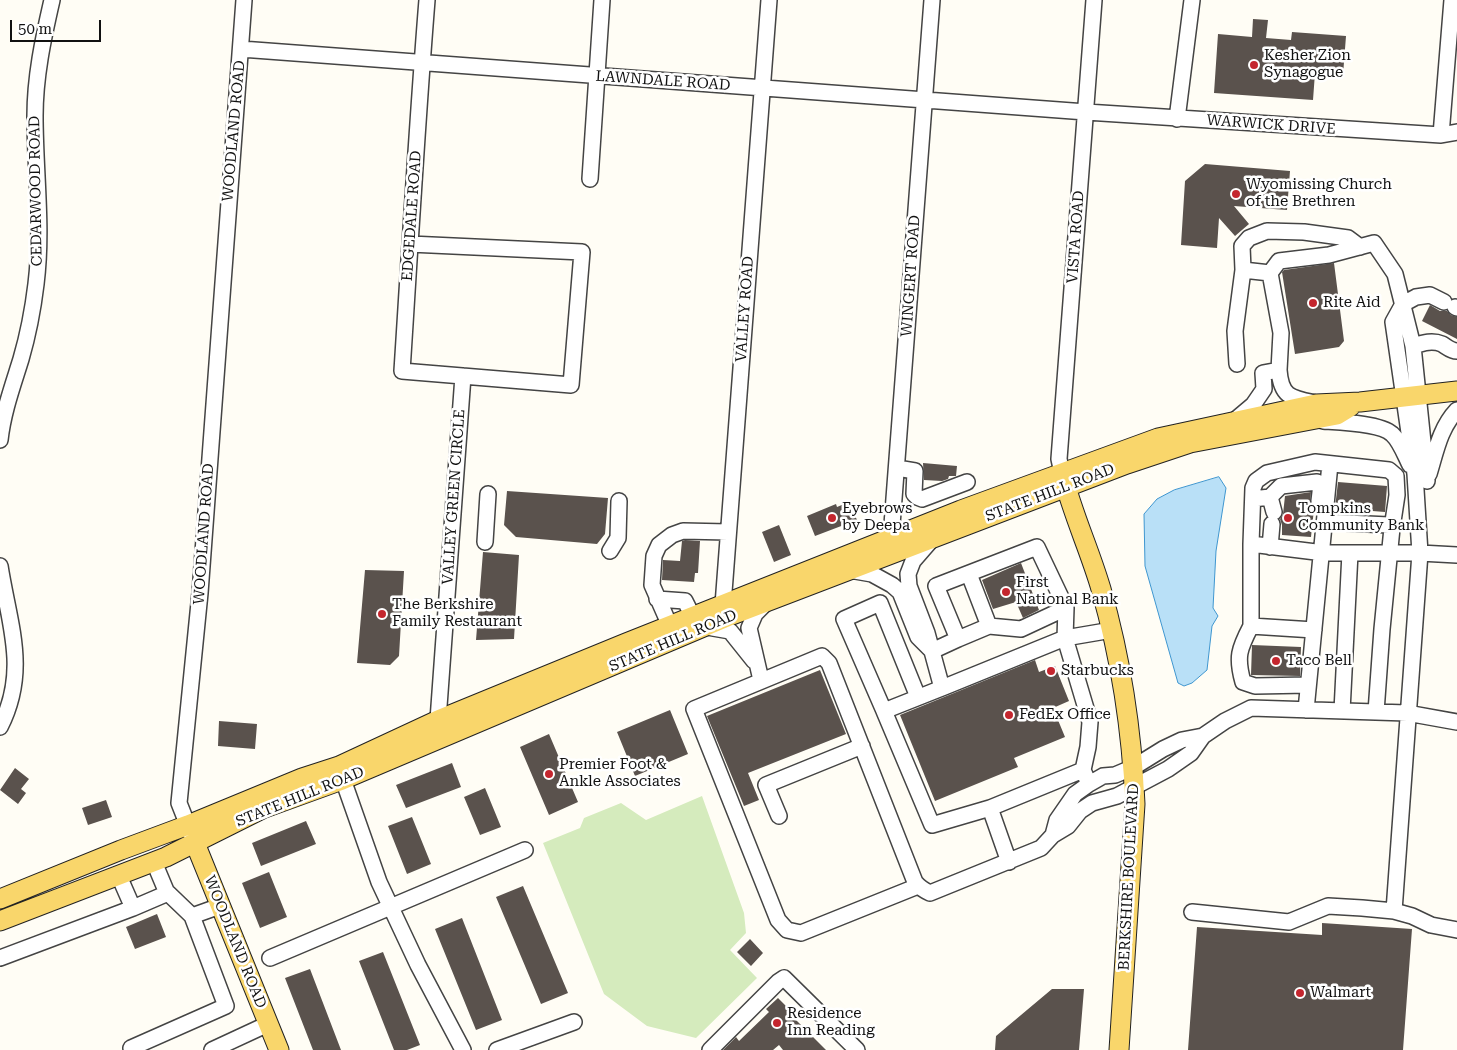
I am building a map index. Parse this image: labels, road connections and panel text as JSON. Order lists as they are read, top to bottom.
{
  "streets": {
    "main road": ["WOODLAND ROAD", "STATE HILL ROAD", "BERKSHIRE BOULEVARD"],
    "street": [
      "LAWNDALE ROAD",
      "WARWICK DRIVE",
      "CEDARWOOD ROAD",
      "EDGEDALE ROAD",
      "VISTA ROAD",
      "WINGERT ROAD",
      "VALLEY ROAD",
      "VALLEY GREEN CIRCLE"
    ]
  },
  "crossings": [
    ["LAWNDALE ROAD", "WARWICK DRIVE"],
    ["LAWNDALE ROAD", "WOODLAND ROAD"],
    ["LAWNDALE ROAD", "EDGEDALE ROAD"],
    ["LAWNDALE ROAD", "VISTA ROAD"],
    ["LAWNDALE ROAD", "WINGERT ROAD"],
    ["LAWNDALE ROAD", "VALLEY ROAD"],
    ["WARWICK DRIVE", "VISTA ROAD"],
    ["WOODLAND ROAD", "STATE HILL ROAD"],
    ["EDGEDALE ROAD", "VALLEY GREEN CIRCLE"],
    ["VISTA ROAD", "STATE HILL ROAD"],
    ["VISTA ROAD", "BERKSHIRE BOULEVARD"],
    ["WINGERT ROAD", "STATE HILL ROAD"],
    ["VALLEY ROAD", "STATE HILL ROAD"],
    ["STATE HILL ROAD", "VALLEY GREEN CIRCLE"],
    ["STATE HILL ROAD", "BERKSHIRE BOULEVARD"]
  ],
  "places": [
    "Kesher Zion Synagogue",
    "Wyomissing Church of the Brethren",
    "Rite Aid",
    "Eyebrows by Deepa",
    "Tompkins Community Bank",
    "First National Bank",
    "The Berkshire Family Restaurant",
    "Taco Bell",
    "Starbucks",
    "FedEx Office",
    "Premier Foot & Ankle Associates",
    "Walmart",
    "Residence Inn Reading"
  ],
  "scale_bar": "50 m"
}
